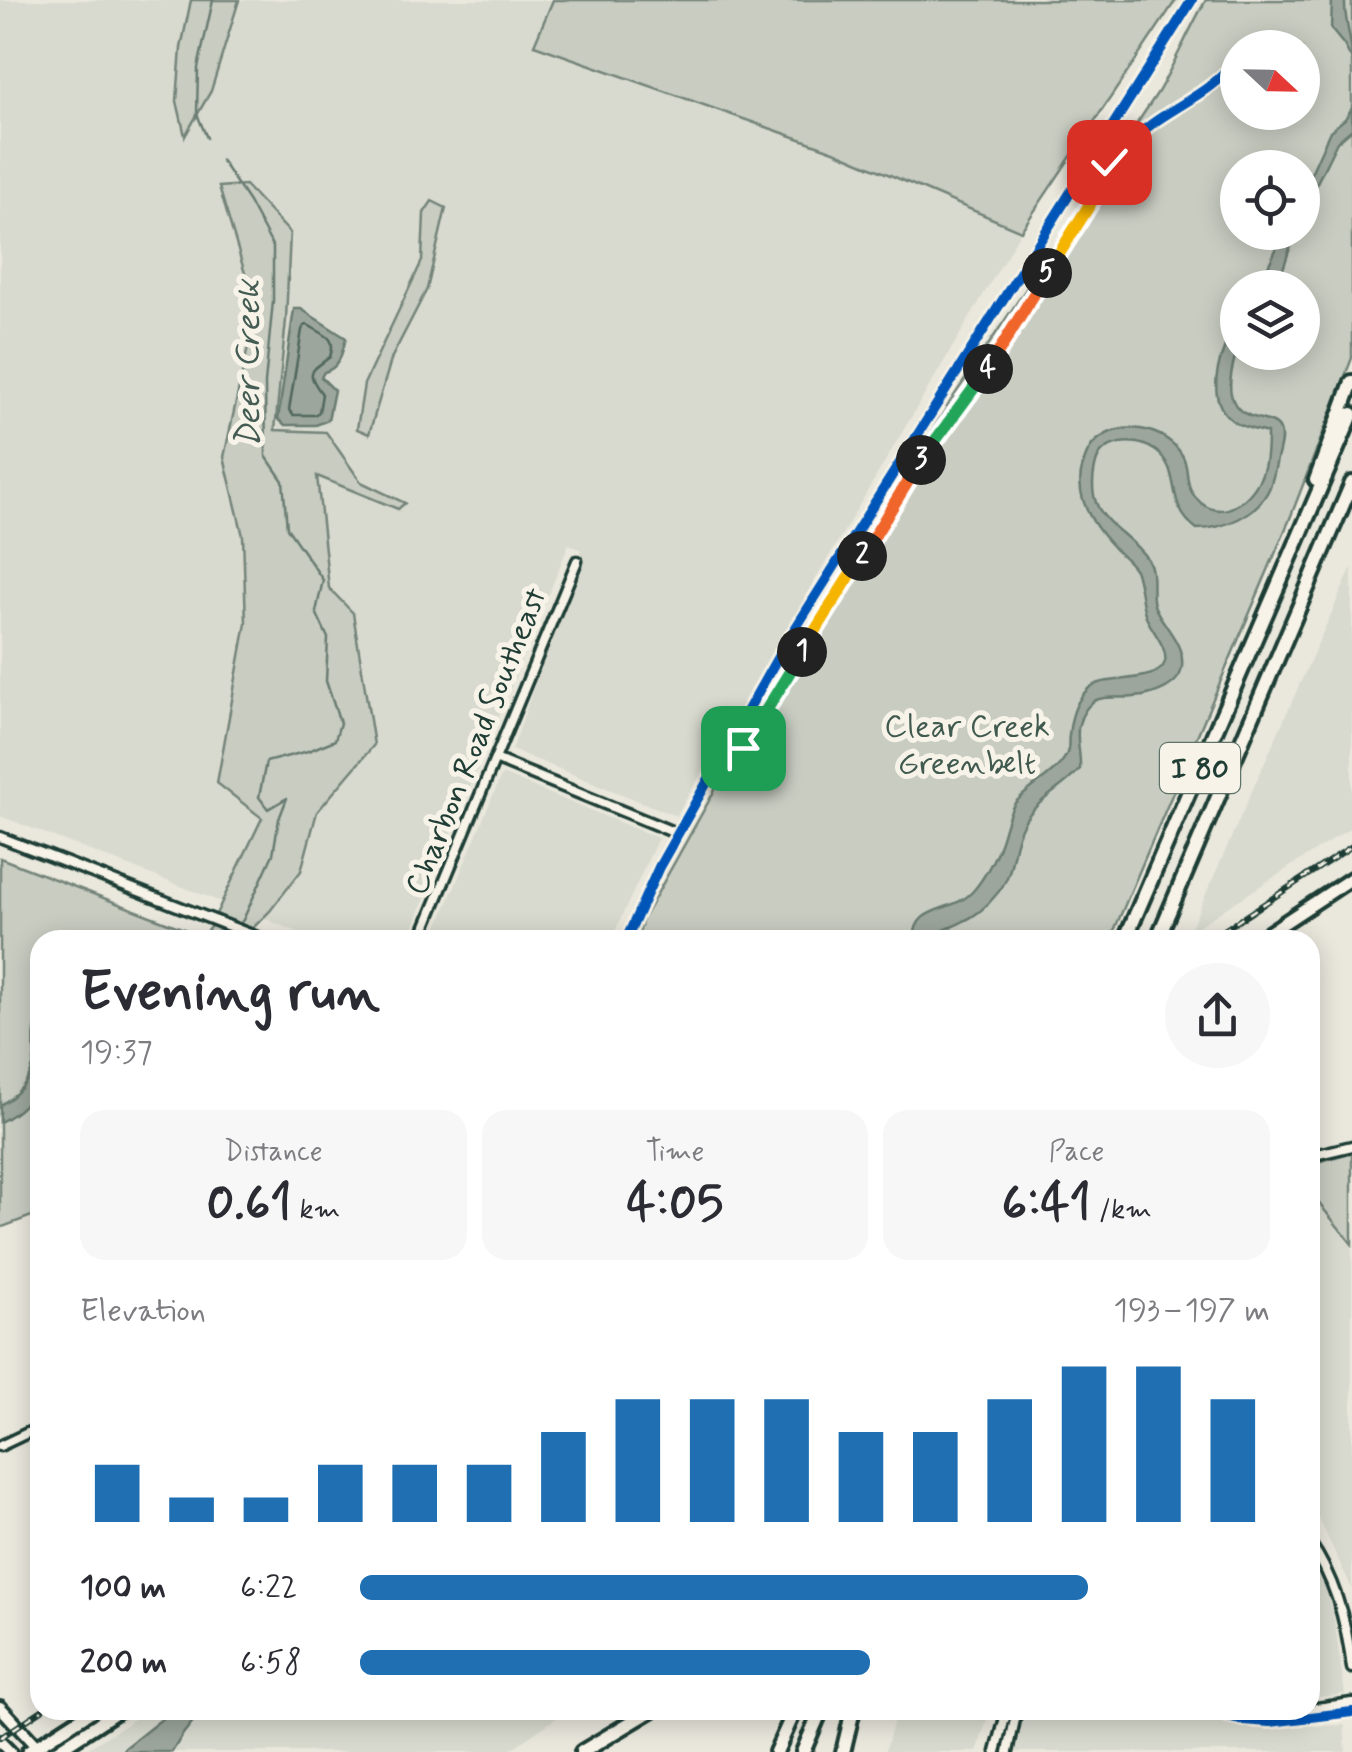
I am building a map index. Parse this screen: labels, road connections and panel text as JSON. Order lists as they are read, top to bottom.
{
  "streets": {
    "highway": ["I 80"],
    "street": ["Charbon Road Southeast"]
  },
  "water": ["Deer Creek"],
  "parks": ["Clear Creek Greenbelt"],
  "north": "right",
  "page": {
    "pins": [
      "5",
      "4",
      "3",
      "2",
      "1"
    ],
    "heading": ["Evening run", "19:37"],
    "stats": [
      ["Distance", "0.61 km"],
      ["Time", "4:05"],
      ["Pace", "6:41 /km"]
    ],
    "chart": ["Elevation", "193–197 m"],
    "list": [
      {
        "name": "100 m",
        "note": "6:22"
      },
      {
        "name": "200 m",
        "note": "6:58"
      }
    ]
  }
}
